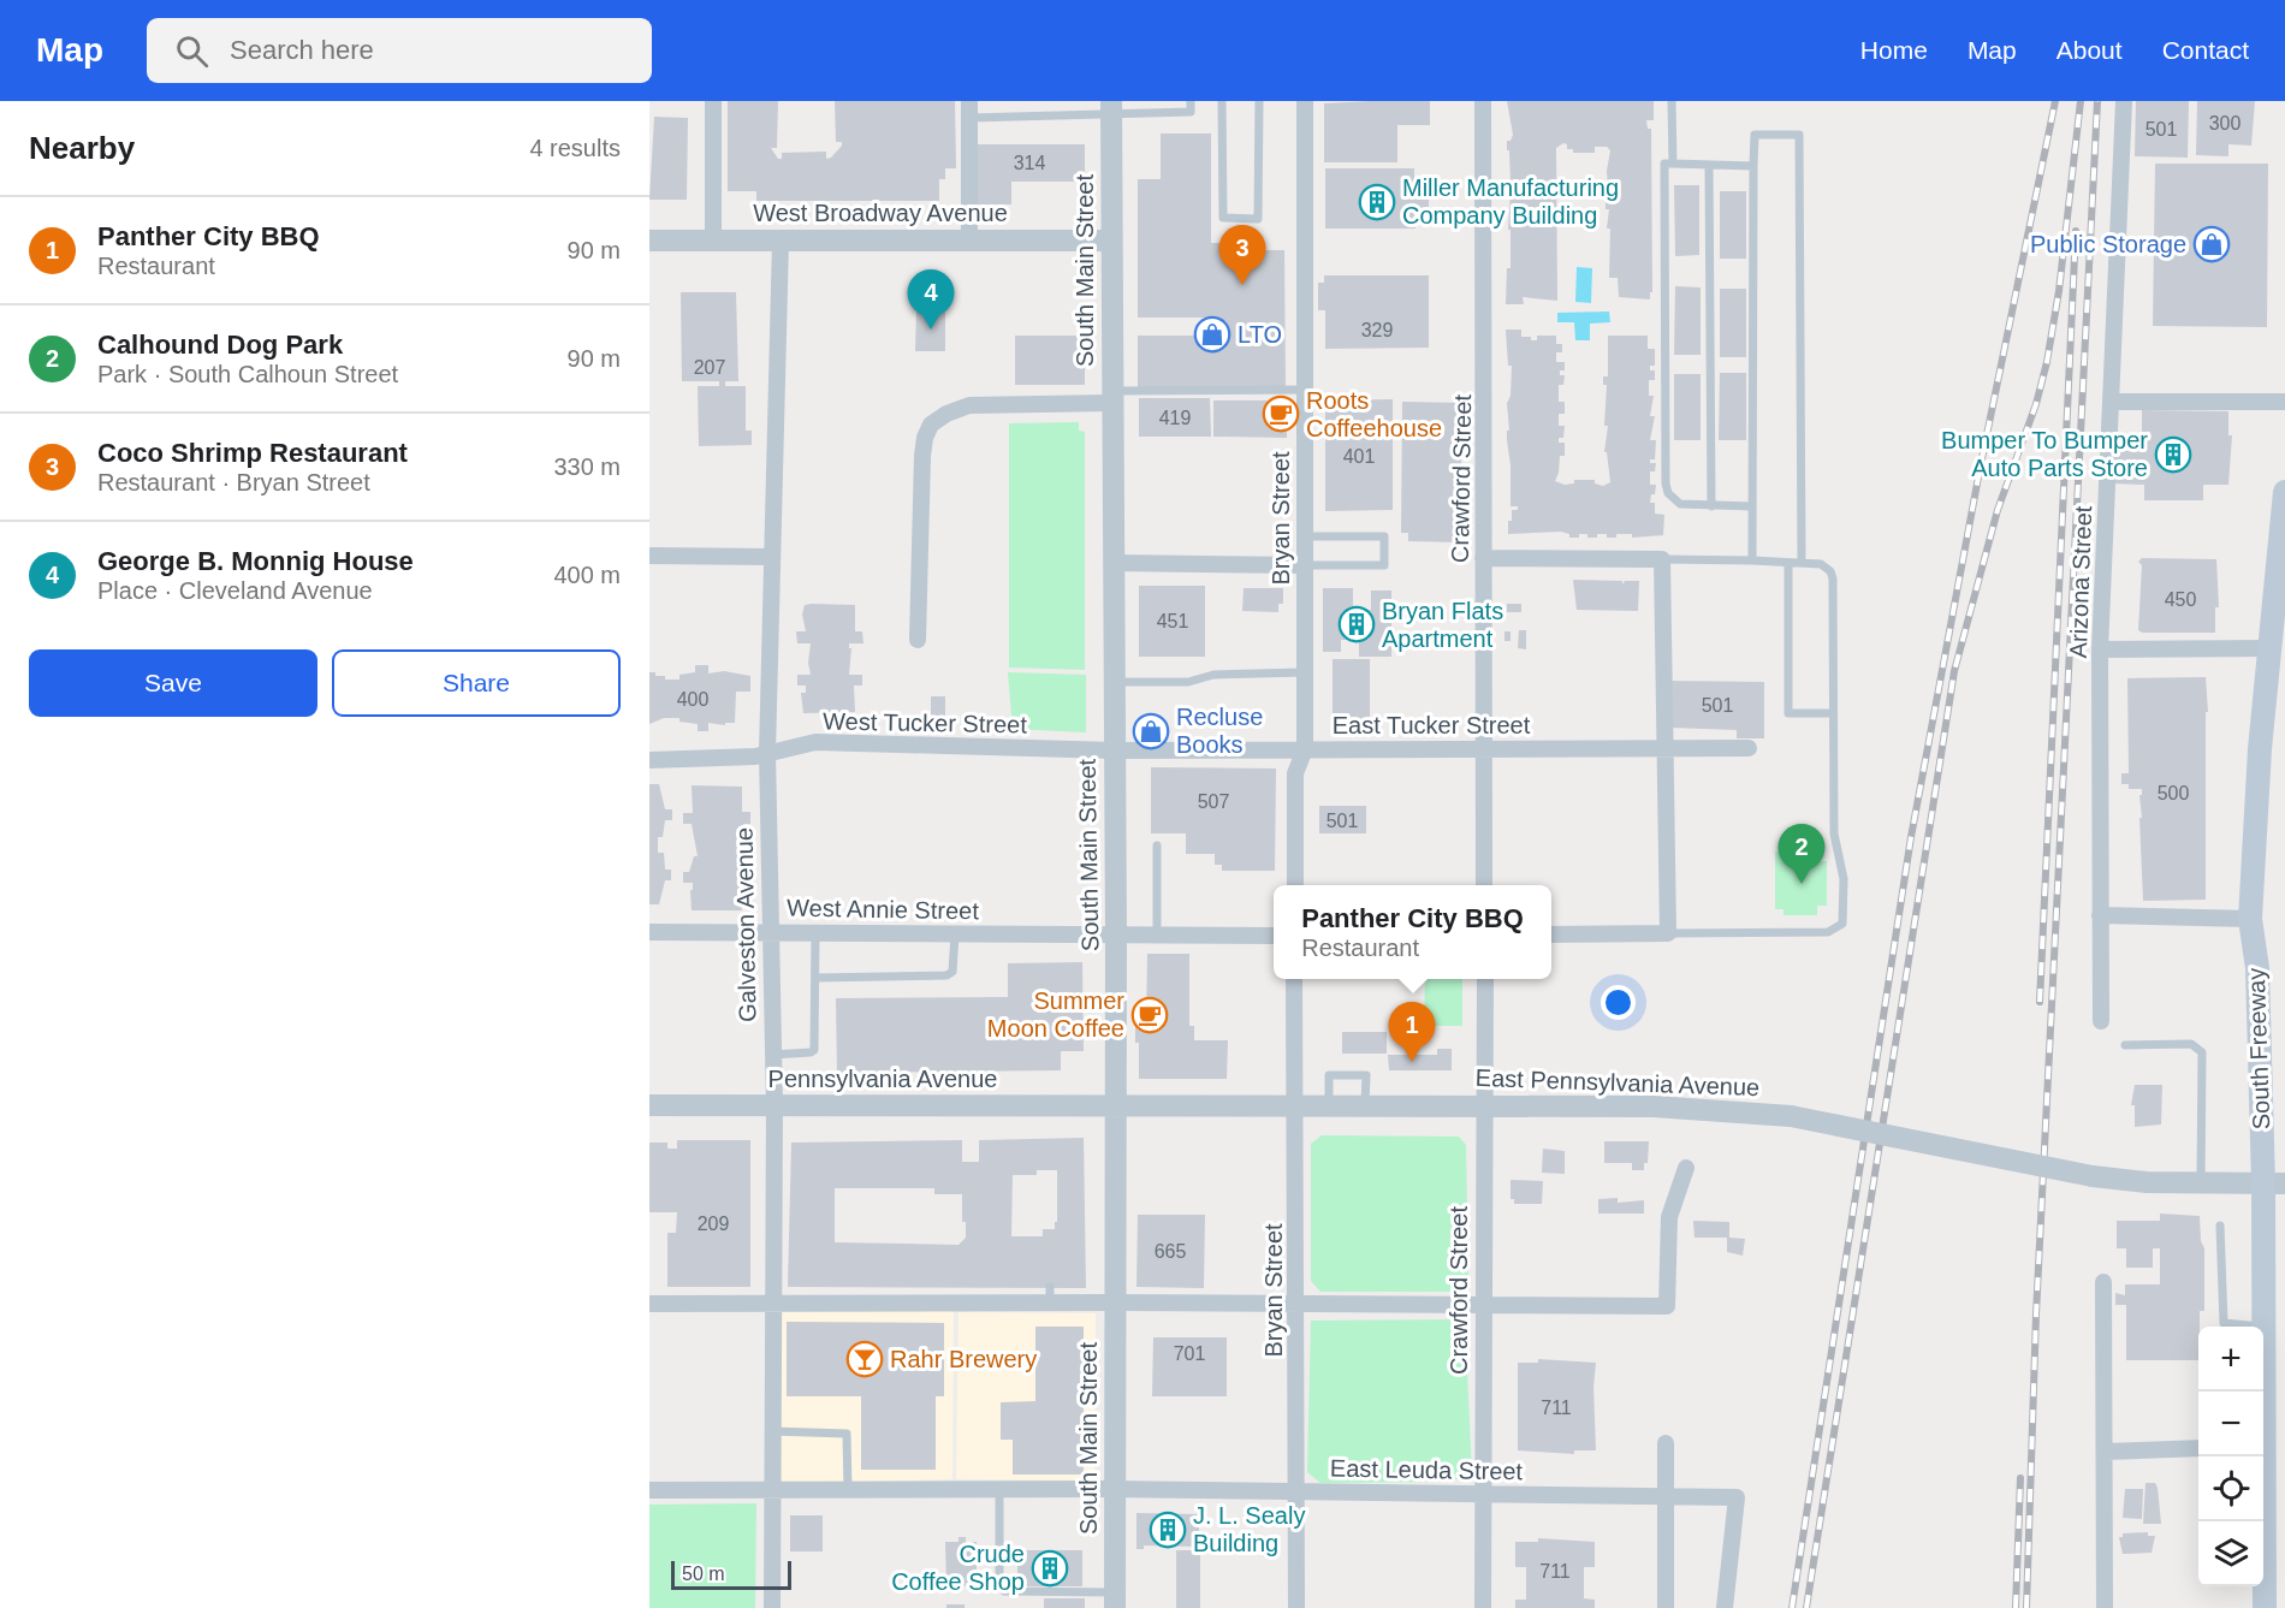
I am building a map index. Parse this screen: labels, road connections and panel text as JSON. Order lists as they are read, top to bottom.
{
  "streets": {
    "main road": ["South Freeway"],
    "street": [
      "West Broadway Avenue",
      "South Main Street",
      "Crawford Street",
      "Bryan Street",
      "Arizona Street",
      "West Tucker Street",
      "East Tucker Street",
      "West Annie Street",
      "Galveston Avenue",
      "Pennsylvania Avenue",
      "East Pennsylvania Avenue",
      "East Leuda Street"
    ]
  },
  "crossings": [
    ["West Broadway Avenue", "South Main Street"],
    ["West Broadway Avenue", "Galveston Avenue"],
    ["South Main Street", "West Tucker Street"],
    ["South Main Street", "East Tucker Street"],
    ["South Main Street", "West Annie Street"],
    ["South Main Street", "Pennsylvania Avenue"],
    ["South Main Street", "East Pennsylvania Avenue"],
    ["South Main Street", "East Leuda Street"],
    ["Crawford Street", "East Tucker Street"],
    ["Crawford Street", "East Pennsylvania Avenue"],
    ["Crawford Street", "East Leuda Street"],
    ["Bryan Street", "East Tucker Street"],
    ["Bryan Street", "East Pennsylvania Avenue"],
    ["Bryan Street", "East Leuda Street"],
    ["West Tucker Street", "East Tucker Street"],
    ["West Tucker Street", "Galveston Avenue"],
    ["West Annie Street", "Galveston Avenue"],
    ["Galveston Avenue", "Pennsylvania Avenue"],
    ["Galveston Avenue", "East Leuda Street"],
    ["South Freeway", "East Pennsylvania Avenue"],
    ["Pennsylvania Avenue", "East Pennsylvania Avenue"]
  ],
  "places": {
    "building": [
      "Miller Manufacturing Company Building",
      "Bumper To Bumper Auto Parts Store",
      "Bryan Flats Apartment",
      "J. L. Sealy Building",
      "Crude Coffee Shop"
    ],
    "shop": ["Public Storage", "LTO", "Recluse Books"],
    "cafe": ["Roots Coffeehouse", "Summer Moon Coffee"],
    "bar": ["Rahr Brewery"]
  },
  "house_numbers": [
    "300",
    "501",
    "314",
    "329",
    "207",
    "419",
    "401",
    "450",
    "451",
    "400",
    "501",
    "500",
    "507",
    "501",
    "209",
    "665",
    "701",
    "711",
    "711"
  ],
  "scale_bar": "50 m",
  "page": {
    "header": "Map",
    "search": "Search here",
    "nav": [
      "Home",
      "Map",
      "About",
      "Contact"
    ],
    "heading": ["Nearby", "4 results"],
    "list": [
      {
        "mark": "1",
        "name": "Panther City BBQ",
        "note": "Restaurant",
        "value": "90 m"
      },
      {
        "mark": "2",
        "name": "Calhound Dog Park",
        "note": "Park · South Calhoun Street",
        "value": "90 m"
      },
      {
        "mark": "3",
        "name": "Coco Shrimp Restaurant",
        "note": "Restaurant · Bryan Street",
        "value": "330 m"
      },
      {
        "mark": "4",
        "name": "George B. Monnig House",
        "note": "Place · Cleveland Avenue",
        "value": "400 m"
      }
    ],
    "pins": [
      "3",
      "4",
      "2",
      "1"
    ],
    "buttons": ["Save", "Share"],
    "popup": ["Panther City BBQ", "Restaurant"],
    "map_buttons": ["+", "−"],
    "scale": "50 m"
  }
}
